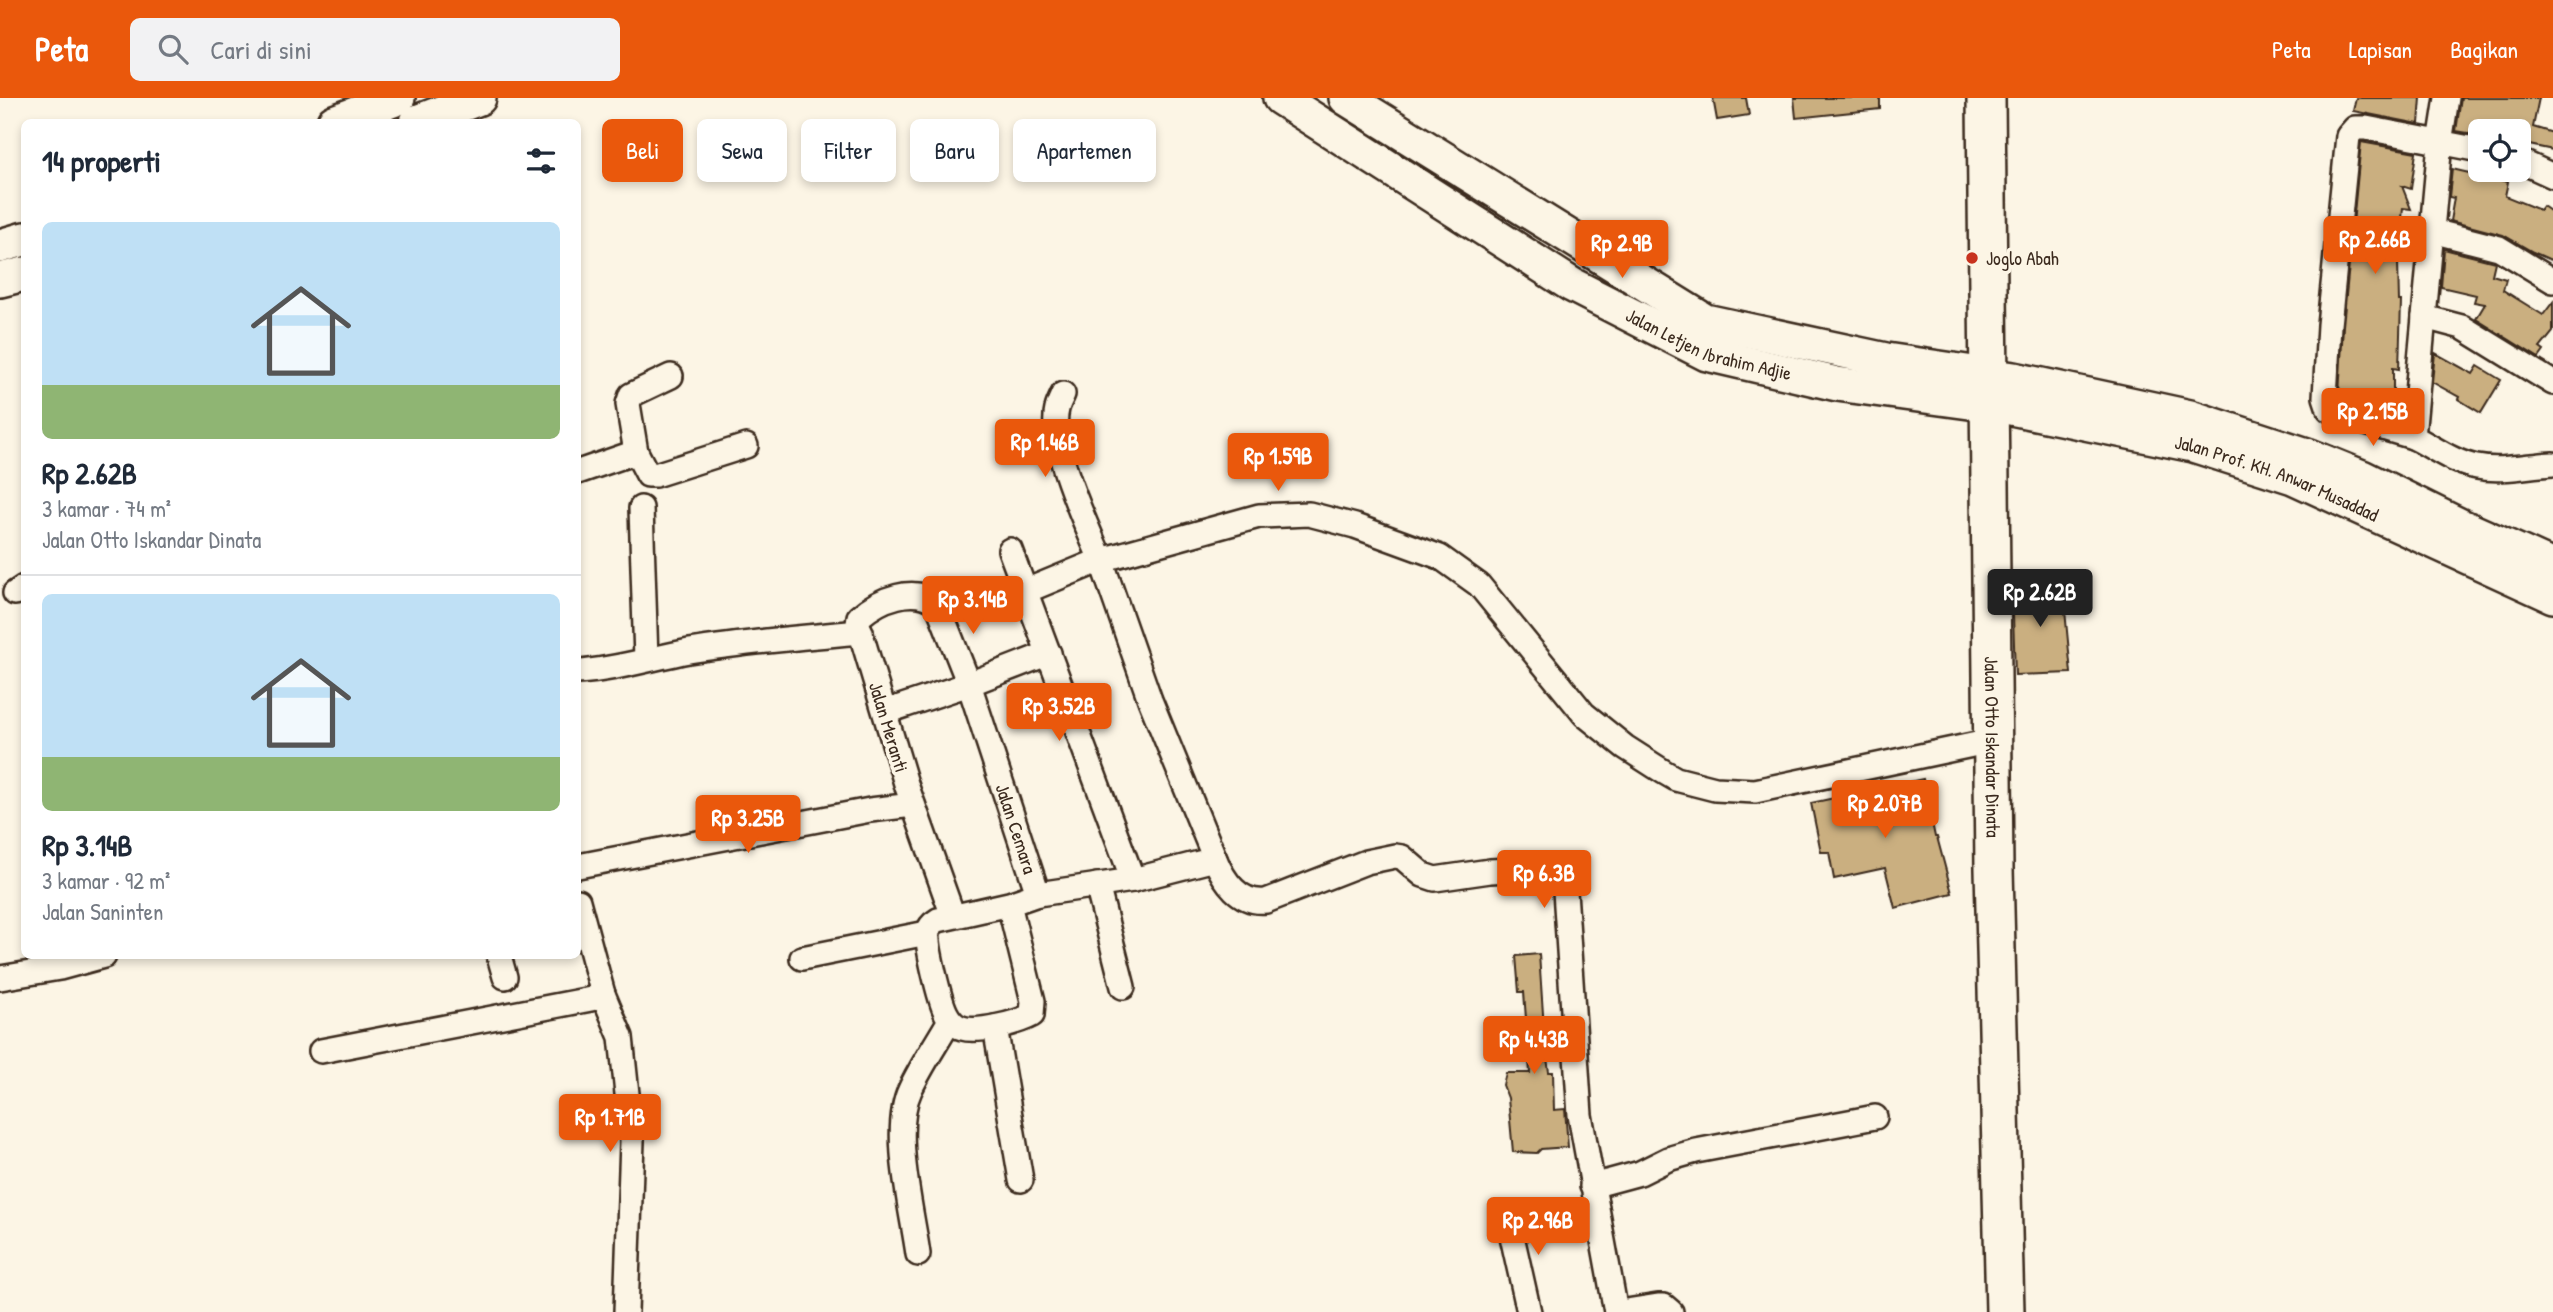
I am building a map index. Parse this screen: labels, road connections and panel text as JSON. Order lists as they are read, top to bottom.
{
  "streets": {
    "main road": ["Jalan Otto Iskandar Dinata"],
    "street": [
      "Jalan Letjen Ibrahim Adjie",
      "Jalan Prof. KH. Anwar Musaddad",
      "Jalan Meranti",
      "Jalan Cemara"
    ]
  },
  "crossings": [
    ["Jalan Letjen Ibrahim Adjie", "Jalan Prof. KH. Anwar Musaddad"],
    ["Jalan Letjen Ibrahim Adjie", "Jalan Otto Iskandar Dinata"],
    ["Jalan Prof. KH. Anwar Musaddad", "Jalan Otto Iskandar Dinata"],
    ["Jalan Meranti", "Jalan Cemara"]
  ],
  "places": ["Joglo Abah"],
  "page": {
    "header": "Peta",
    "search": "Cari di sini",
    "nav": ["Peta", "Lapisan", "Bagikan"],
    "chip": [
      "Beli",
      "Sewa",
      "Filter",
      "Baru",
      "Apartemen"
    ],
    "heading": "14 properti",
    "list": [
      {
        "name": "Rp 2.62B",
        "note": "3 kamar · 74 m² · Jalan Otto Iskandar Dinata"
      },
      {
        "name": "Rp 3.14B",
        "note": "3 kamar · 92 m² · Jalan Saninten"
      }
    ],
    "price": [
      "Rp 2.66B",
      "Rp 2.9B",
      "Rp 2.15B",
      "Rp 1.46B",
      "Rp 1.59B",
      "Rp 2.62B",
      "Rp 3.14B",
      "Rp 3.52B",
      "Rp 2.07B",
      "Rp 3.25B",
      "Rp 6.3B",
      "Rp 4.43B",
      "Rp 1.71B",
      "Rp 2.96B"
    ]
  }
}
